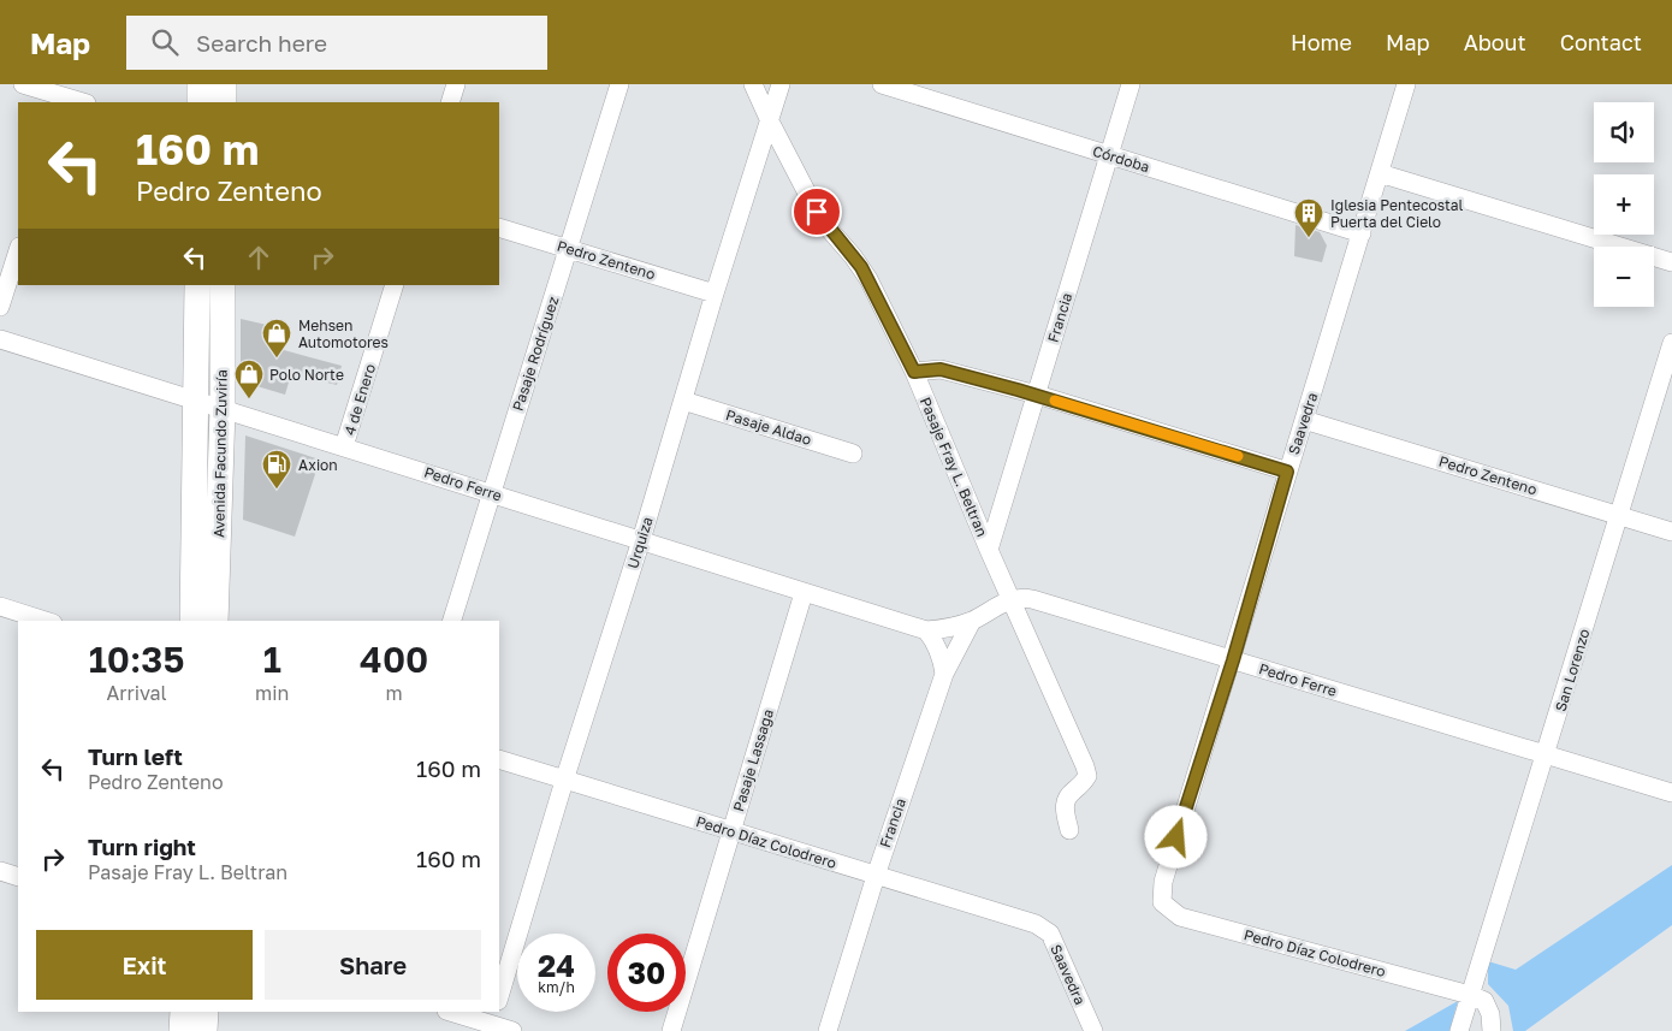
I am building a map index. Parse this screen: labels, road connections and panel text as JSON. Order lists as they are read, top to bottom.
{
  "streets": {
    "main road": ["Avenida Facundo Zuviría"],
    "street": [
      "Córdoba",
      "Pedro Zenteno",
      "Francia",
      "Pasaje Rodríguez",
      "4 de Enero",
      "Saavedra",
      "Pasaje Aldao",
      "Pasaje Fray L. Beltran",
      "Pedro Ferre",
      "Urquiza",
      "San Lorenzo",
      "Pasaje Lassaga",
      "Pedro Díaz Colodrero"
    ]
  },
  "crossings": [
    ["Córdoba", "Francia"],
    ["Córdoba", "Saavedra"],
    ["Pedro Zenteno", "Pasaje Rodríguez"],
    ["Pedro Zenteno", "Saavedra"],
    ["Pedro Zenteno", "Urquiza"],
    ["Pedro Zenteno", "San Lorenzo"],
    ["Francia", "Pasaje Fray L. Beltran"],
    ["Francia", "Pedro Ferre"],
    ["Francia", "Pedro Díaz Colodrero"],
    ["Pasaje Rodríguez", "Pedro Ferre"],
    ["4 de Enero", "Pedro Ferre"],
    ["Saavedra", "Pedro Ferre"],
    ["Saavedra", "Pedro Díaz Colodrero"],
    ["Pasaje Aldao", "Urquiza"],
    ["Avenida Facundo Zuviría", "Pedro Ferre"],
    ["Pasaje Fray L. Beltran", "Pedro Ferre"],
    ["Pasaje Fray L. Beltran", "Urquiza"],
    ["Pedro Ferre", "Urquiza"],
    ["Pedro Ferre", "San Lorenzo"],
    ["Pedro Ferre", "Pasaje Lassaga"],
    ["Urquiza", "Pedro Díaz Colodrero"],
    ["San Lorenzo", "Pedro Díaz Colodrero"],
    ["Pasaje Lassaga", "Pedro Díaz Colodrero"]
  ],
  "places": {
    "building": ["Iglesia Pentecostal Puerta del Cielo"],
    "shop": ["Mehsen Automotores", "Polo Norte"],
    "fuel station": ["Axion"]
  },
  "page": {
    "header": "Map",
    "search": "Search here",
    "nav": [
      "Home",
      "Map",
      "About",
      "Contact"
    ],
    "map_buttons": ["+", "−"],
    "turn": ["160 m", "Pedro Zenteno"],
    "eta": [
      "10:35",
      "Arrival",
      "1",
      "min",
      "400",
      "m"
    ],
    "list": [
      {
        "name": "Turn left",
        "note": "Pedro Zenteno",
        "value": "160 m"
      },
      {
        "name": "Turn right",
        "note": "Pasaje Fray L. Beltran",
        "value": "160 m"
      }
    ],
    "buttons": ["Exit", "Share"],
    "speed": "24 km/h",
    "limit": "30"
  }
}
